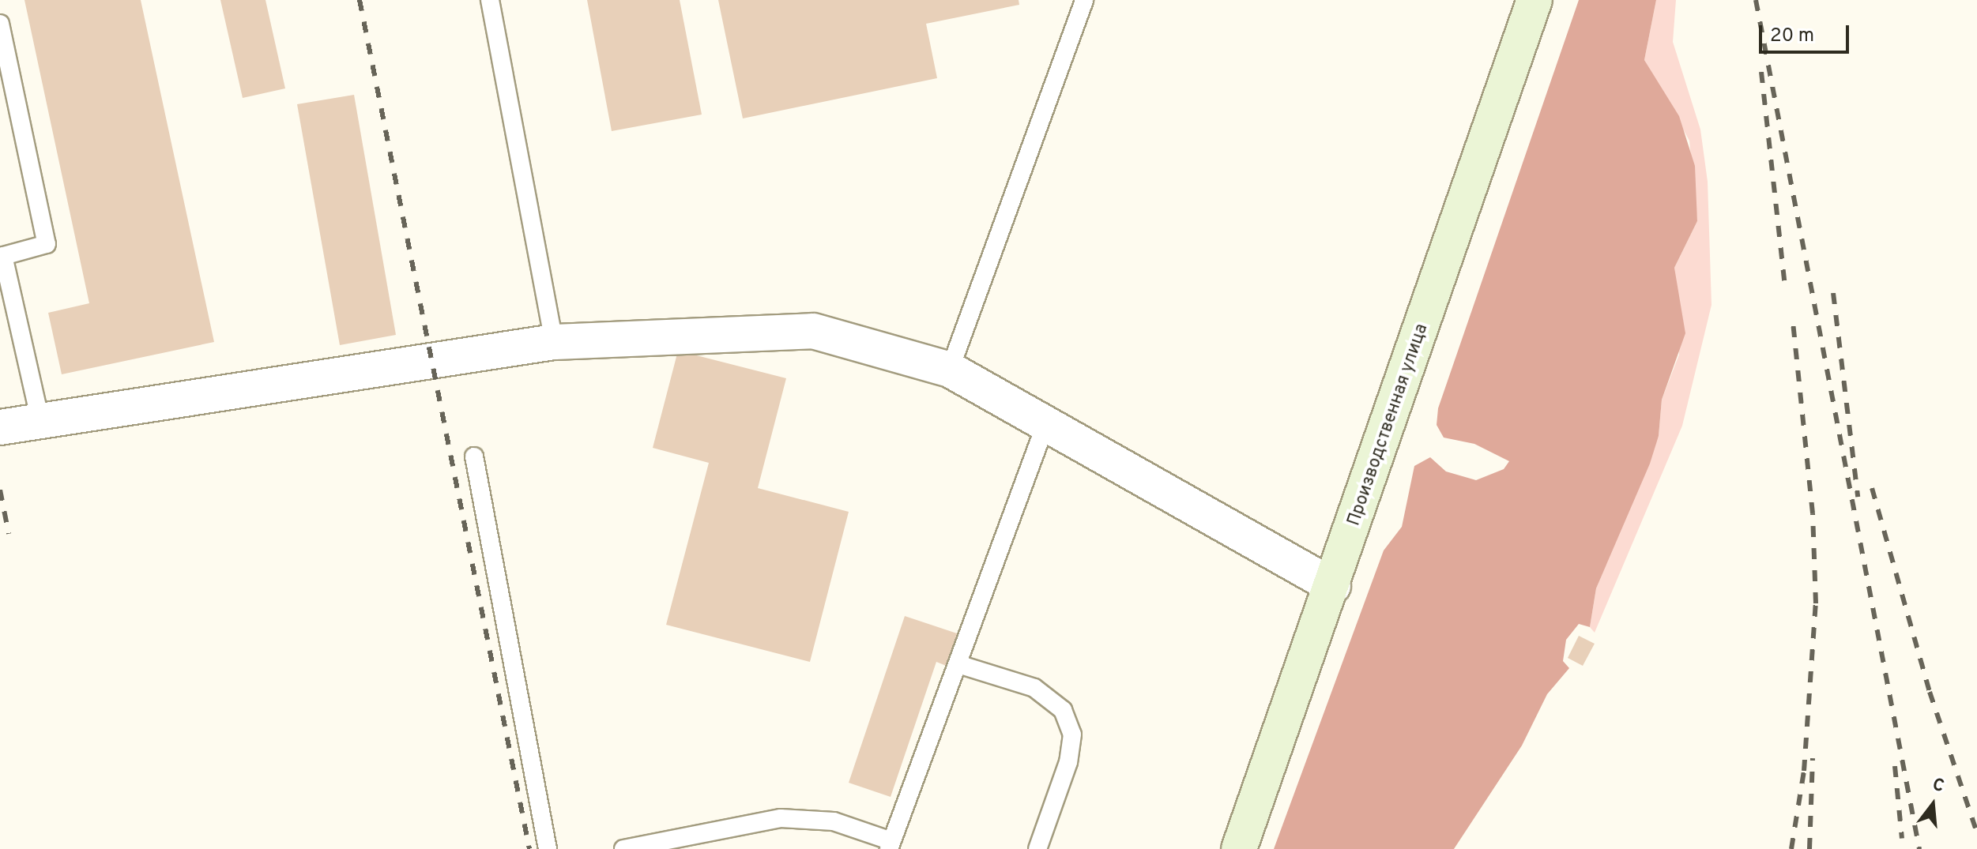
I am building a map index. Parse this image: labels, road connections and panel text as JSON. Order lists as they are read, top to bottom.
{
  "streets": {
    "main road": ["Производственная улица"]
  },
  "scale_bar": "20 m",
  "north": "top"
}
